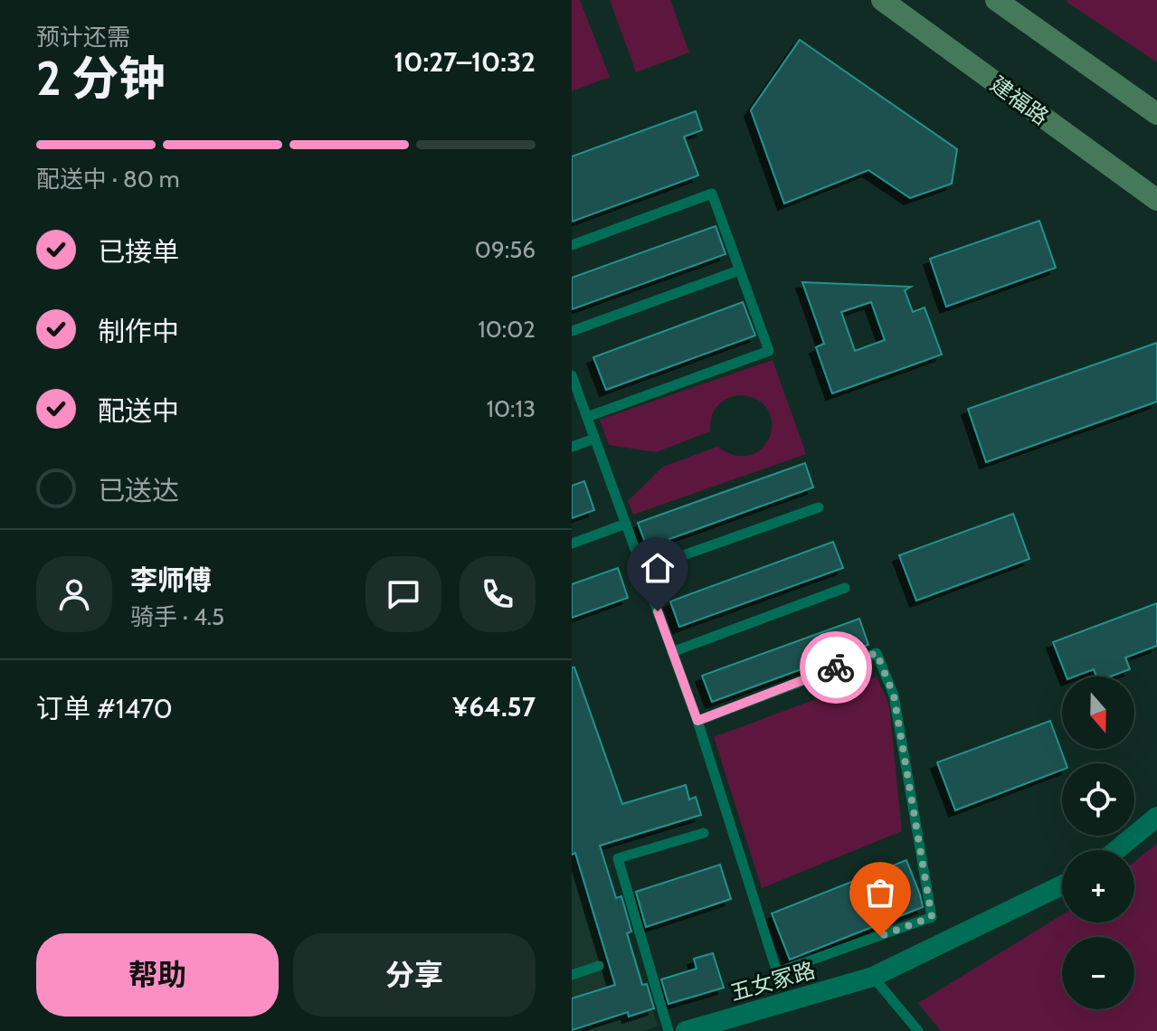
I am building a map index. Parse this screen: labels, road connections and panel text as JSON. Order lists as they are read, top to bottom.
{
  "streets": {
    "main road": ["建福路"],
    "street": ["五女冢路"]
  },
  "north": "bottom",
  "page": {
    "heading": ["2 分钟", "预计还需", "10:27–10:32"],
    "panel": [
      "李师傅",
      "骑手 · 4.5",
      "订单 #1470",
      "¥64.57"
    ],
    "bar": "配送中 · 80 m",
    "list": [
      ["已接单", "09:56"],
      ["制作中", "10:02"],
      ["配送中", "10:13"],
      "已送达"
    ],
    "map_buttons": ["+", "−"],
    "buttons": ["帮助", "分享"]
  }
}
